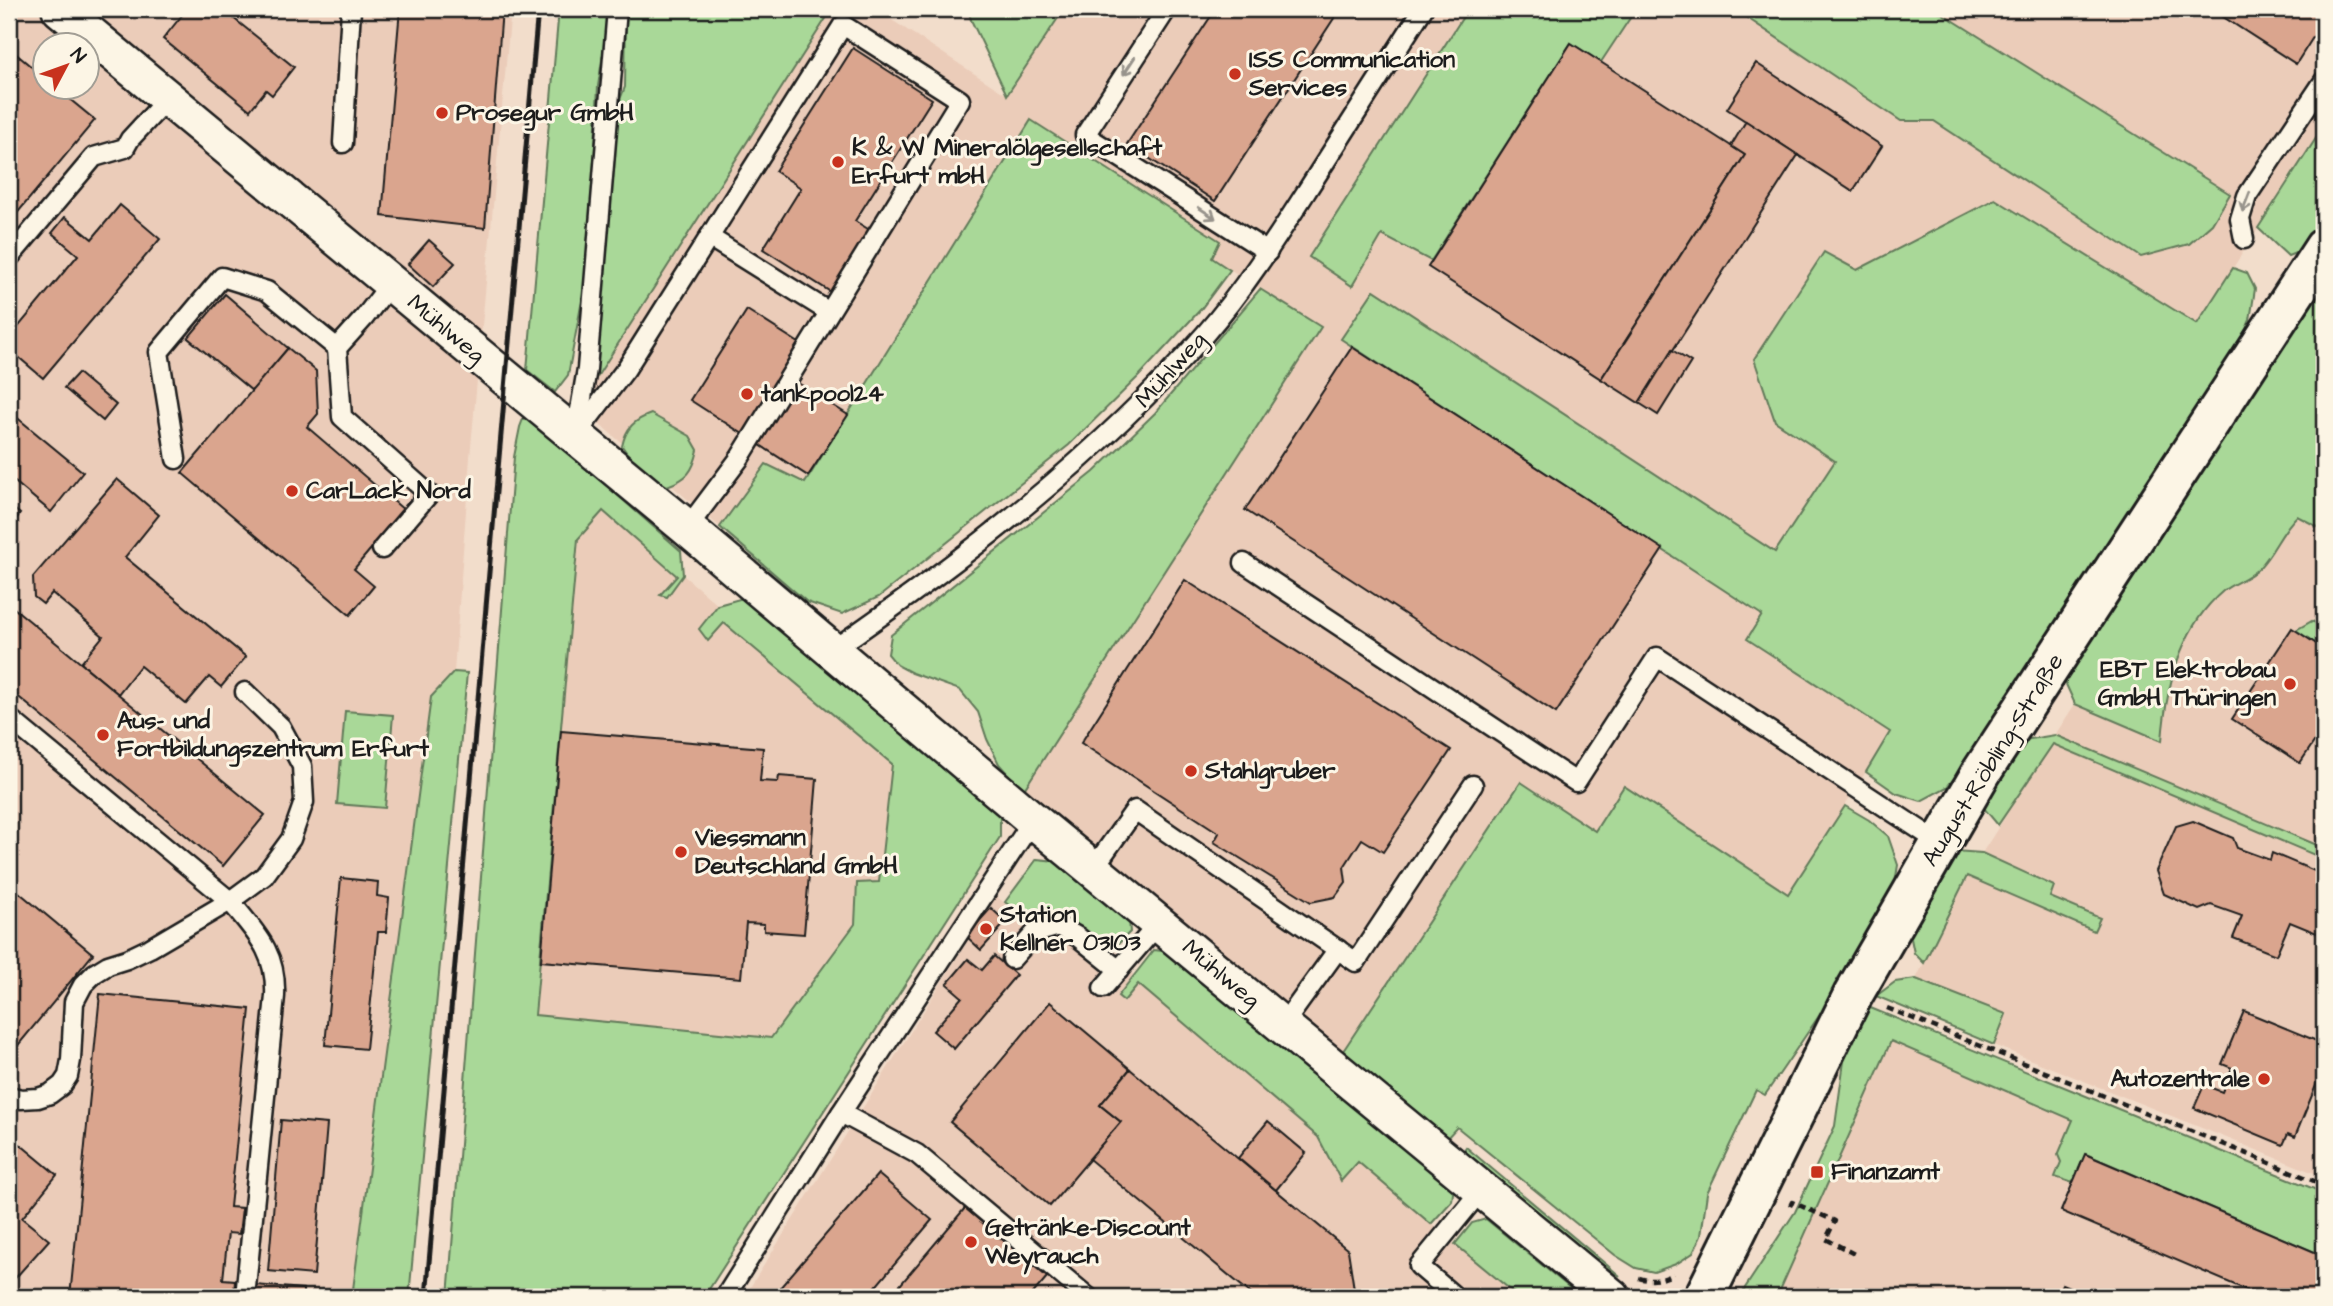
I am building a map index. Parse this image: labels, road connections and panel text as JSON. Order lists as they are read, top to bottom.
{
  "streets": {
    "street": ["Mühlweg", "August-Röbling-Straße"]
  },
  "places": {
    "other": [
      "ISS Communication Services",
      "Prosegur GmbH",
      "K & W Mineralölgesellschaft Erfurt mbH",
      "tankpool24",
      "CarLack Nord",
      "EBT Elektrobau GmbH Thüringen",
      "Aus- und Fortbildungszentrum Erfurt",
      "Stahlgruber",
      "Viessmann Deutschland GmbH",
      "Station Kellner 03103",
      "Autozentrale",
      "Getränke-Discount Weyrauch"
    ],
    "transit": ["Finanzamt"]
  },
  "north": "top right"
}
